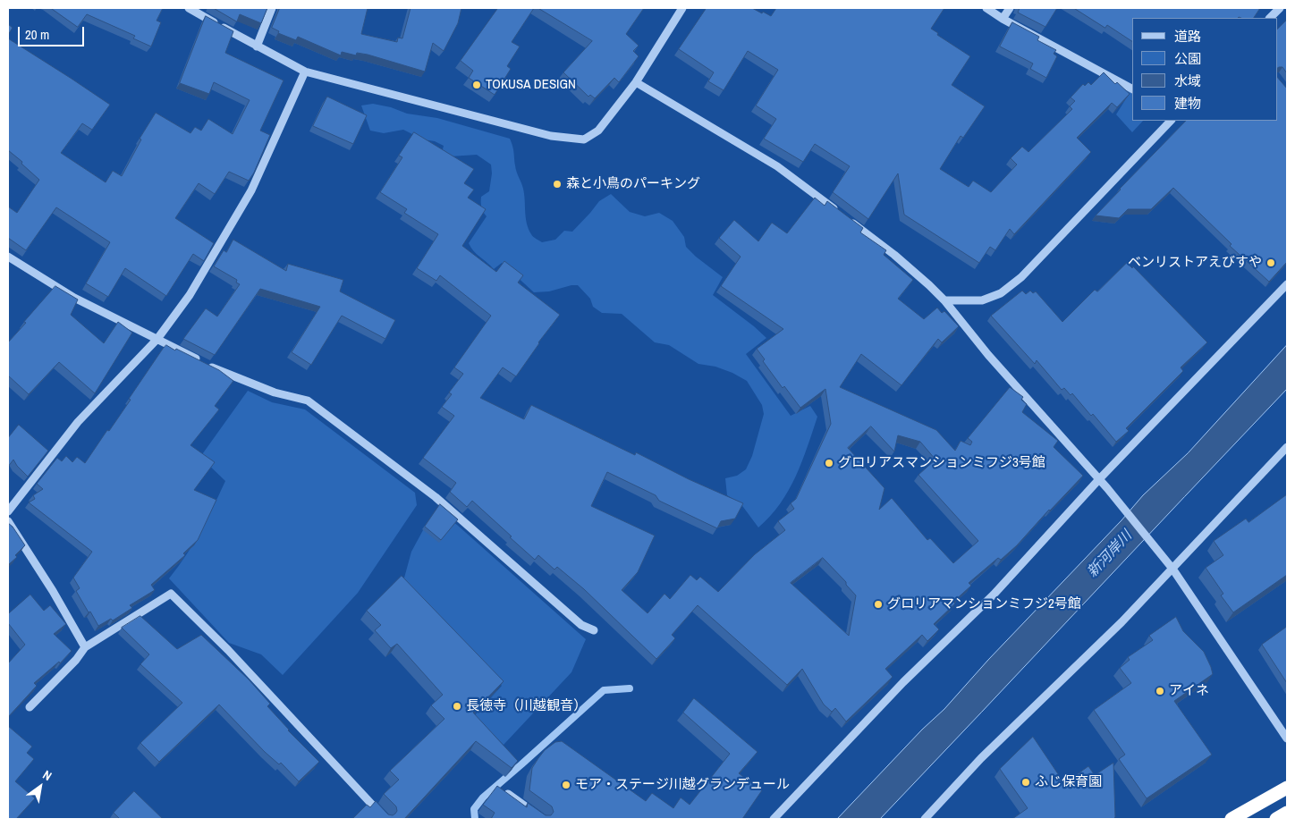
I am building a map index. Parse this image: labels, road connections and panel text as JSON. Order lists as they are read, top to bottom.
{
  "water": ["新河岸川"],
  "places": [
    "TOKUSA DESIGN",
    "森と小鳥のパーキング",
    "ベンリストアえびすや",
    "グロリアスマンションミフジ3号館",
    "グロリアマンションミフジ2号館",
    "アイネ",
    "長徳寺（川越観音）",
    "ふじ保育園",
    "モア・ステージ川越グランデュール"
  ],
  "legend": [
    "道路",
    "公園",
    "水域",
    "建物"
  ],
  "scale_bar": "20 m",
  "north": "top right"
}
